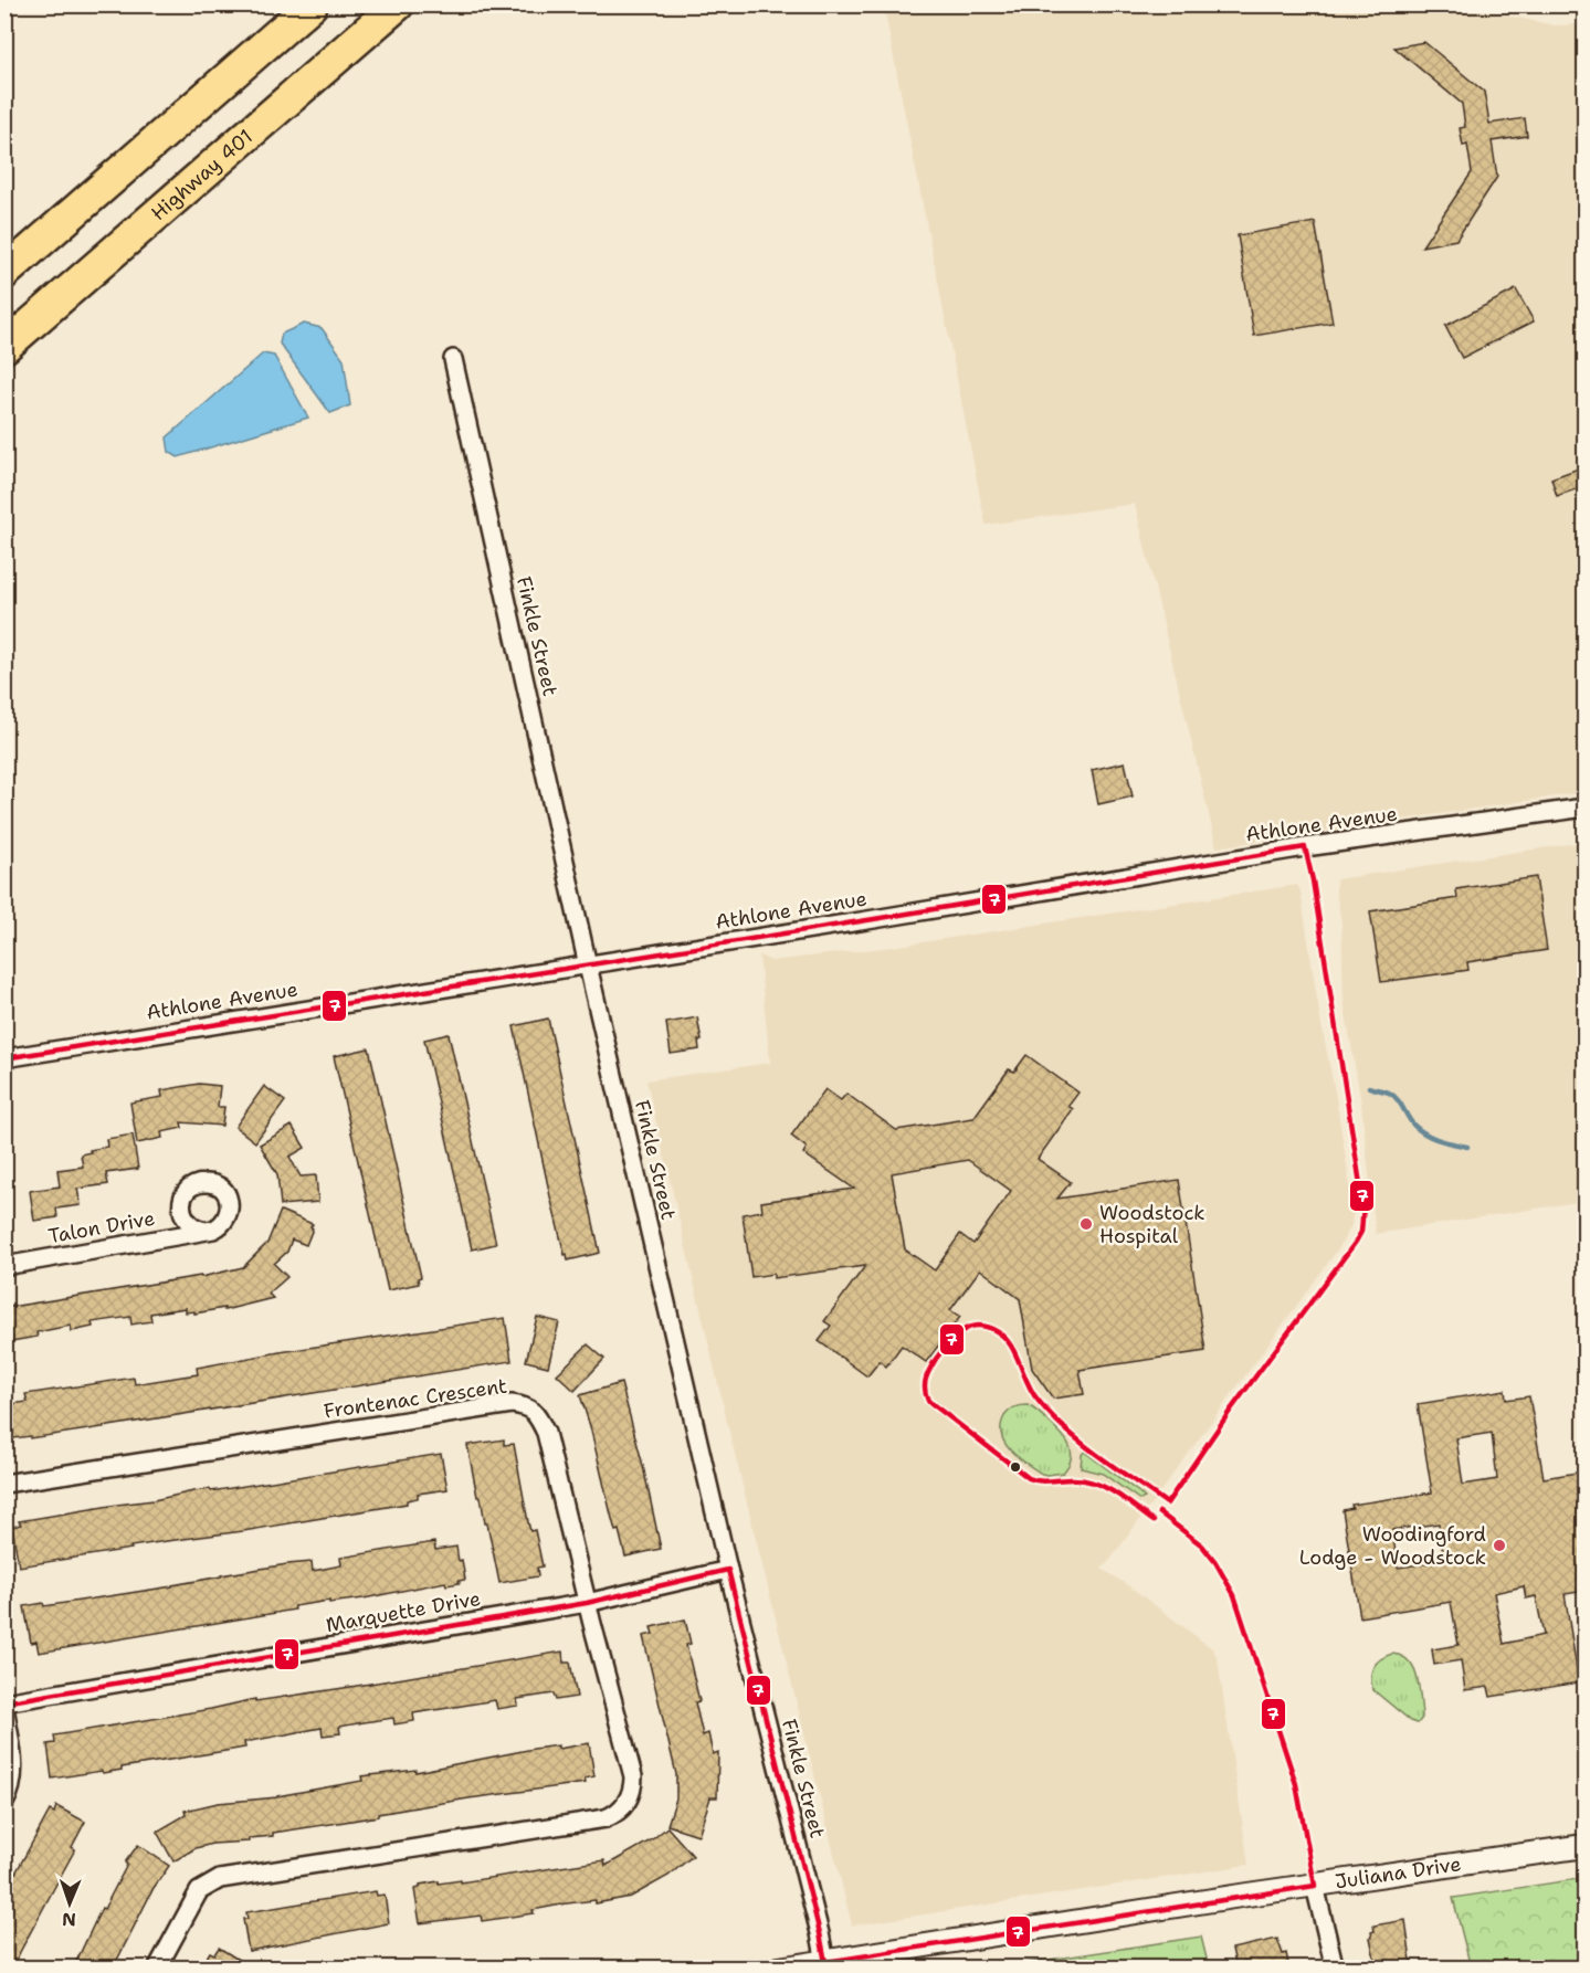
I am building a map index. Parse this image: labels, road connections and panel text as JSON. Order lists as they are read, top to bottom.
{
  "streets": {
    "highway": ["Highway 401"],
    "street": [
      "Finkle Street",
      "Athlone Avenue",
      "Talon Drive",
      "Frontenac Crescent",
      "Marquette Drive",
      "Juliana Drive"
    ]
  },
  "crossings": [
    ["Finkle Street", "Athlone Avenue"],
    ["Finkle Street", "Marquette Drive"],
    ["Finkle Street", "Juliana Drive"],
    ["Frontenac Crescent", "Marquette Drive"]
  ],
  "places": ["Woodstock Hospital", "Woodingford Lodge - Woodstock"],
  "lines": ["transit line 7"],
  "north": "bottom"
}
